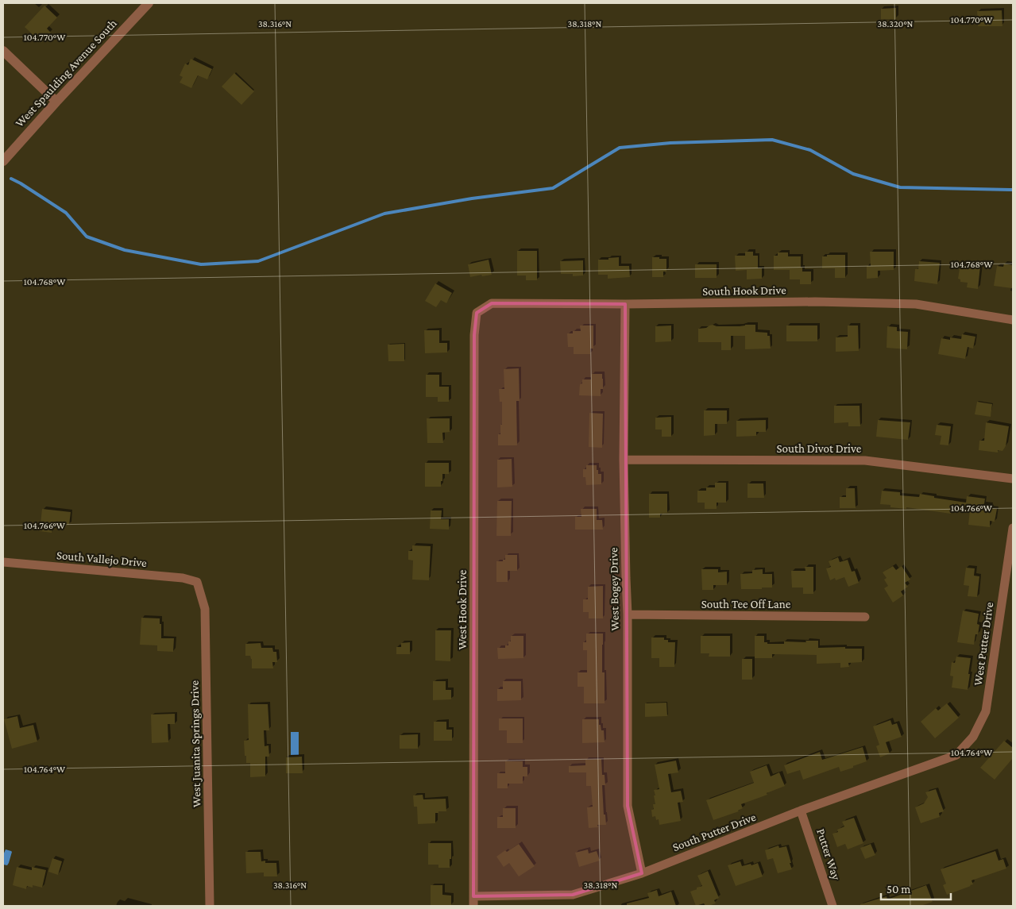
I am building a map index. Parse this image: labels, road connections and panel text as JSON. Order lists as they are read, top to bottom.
{
  "streets": {
    "street": [
      "West Spaulding Avenue South",
      "South Hook Drive",
      "South Divot Drive",
      "South Vallejo Drive",
      "West Bogey Drive",
      "South Tee Off Lane",
      "West Hook Drive",
      "West Putter Drive",
      "West Juanita Springs Drive",
      "South Putter Drive",
      "Putter Way"
    ]
  },
  "crossings": [
    ["South Hook Drive", "West Bogey Drive"],
    ["South Hook Drive", "West Hook Drive"],
    ["South Divot Drive", "West Bogey Drive"],
    ["South Vallejo Drive", "West Juanita Springs Drive"],
    ["West Bogey Drive", "South Tee Off Lane"],
    ["West Bogey Drive", "South Putter Drive"],
    ["West Hook Drive", "South Putter Drive"],
    ["West Putter Drive", "South Putter Drive"],
    ["South Putter Drive", "Putter Way"]
  ],
  "scale_bar": "50 m",
  "coordinates": [
    "104.770°W",
    "38.316°N",
    "38.318°N",
    "38.320°N",
    "104.768°W",
    "104.766°W",
    "104.764°W"
  ]
}
